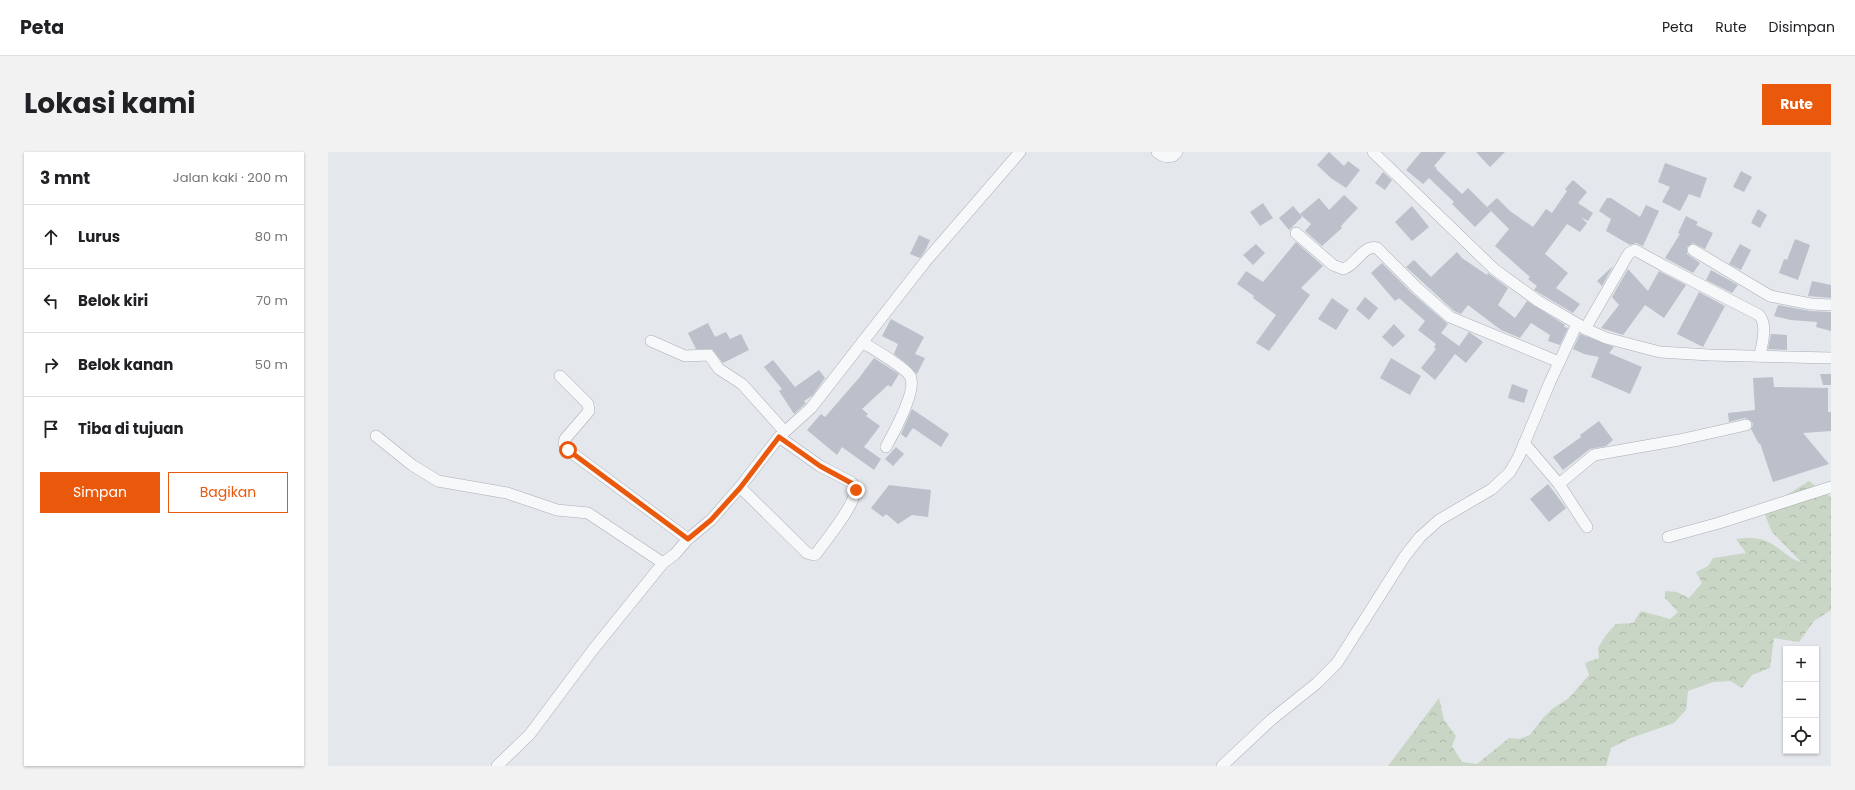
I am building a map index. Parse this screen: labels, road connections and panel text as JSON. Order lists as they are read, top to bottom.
{
  "page": {
    "header": "Peta",
    "nav": ["Peta", "Rute", "Disimpan"],
    "title": "Lokasi kami",
    "buttons": [
      "Rute",
      ["Simpan", "Bagikan"]
    ],
    "heading": ["3 mnt", "Jalan kaki · 200 m"],
    "list": [
      ["Lurus", "80 m"],
      ["Belok kiri", "70 m"],
      ["Belok kanan", "50 m"],
      "Tiba di tujuan"
    ],
    "map_buttons": ["+", "−"]
  }
}
